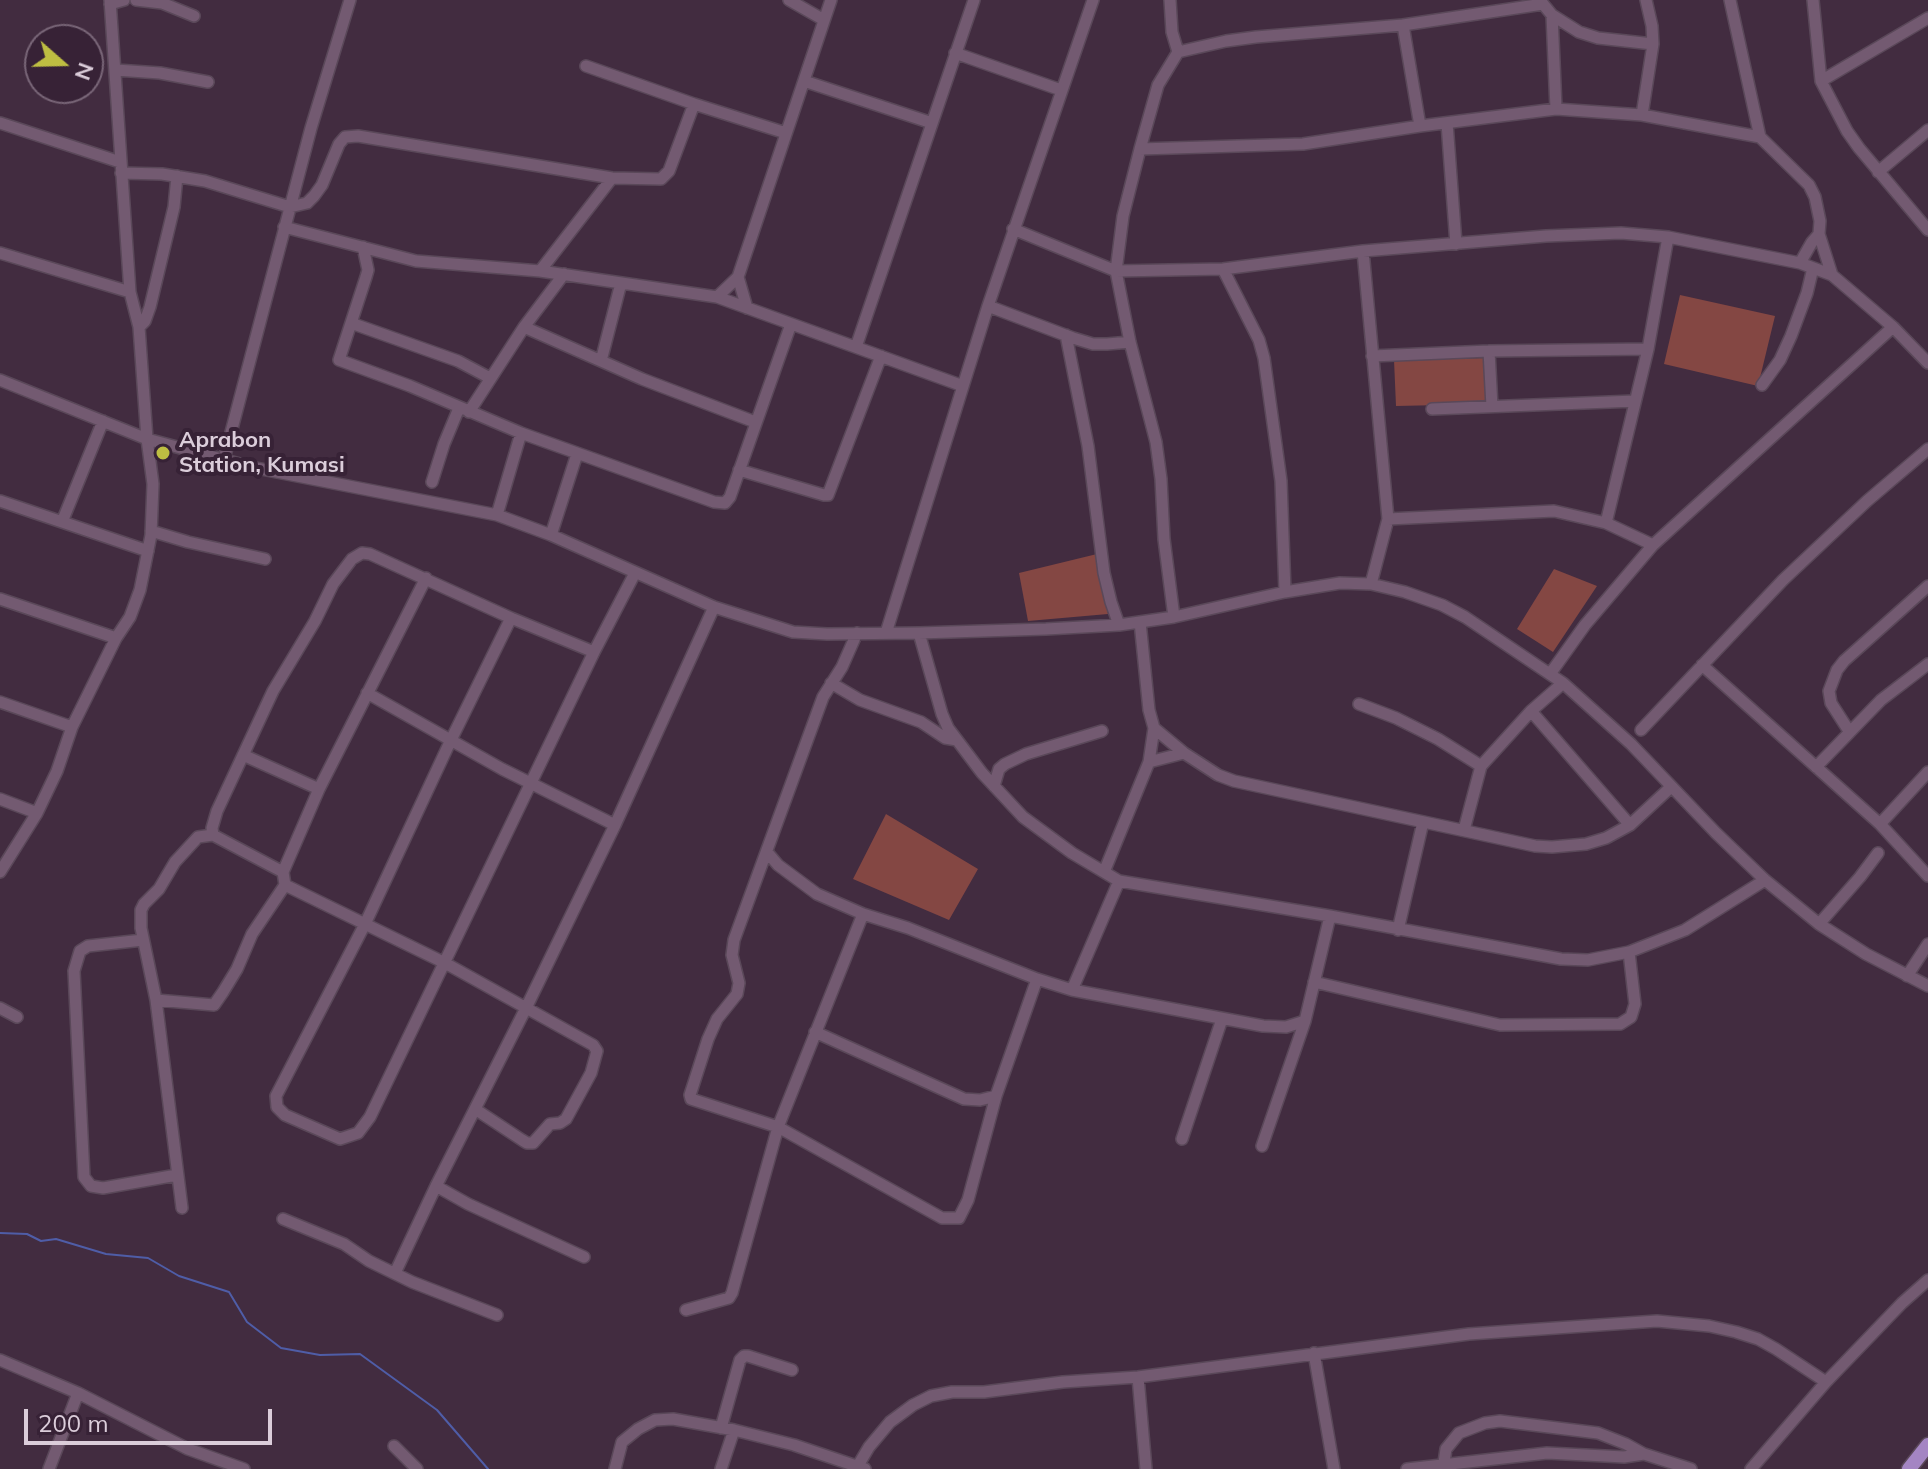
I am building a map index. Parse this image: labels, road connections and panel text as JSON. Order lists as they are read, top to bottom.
{
  "places": ["Aprabon Station, Kumasi"],
  "scale_bar": "200 m",
  "north": "right"
}
